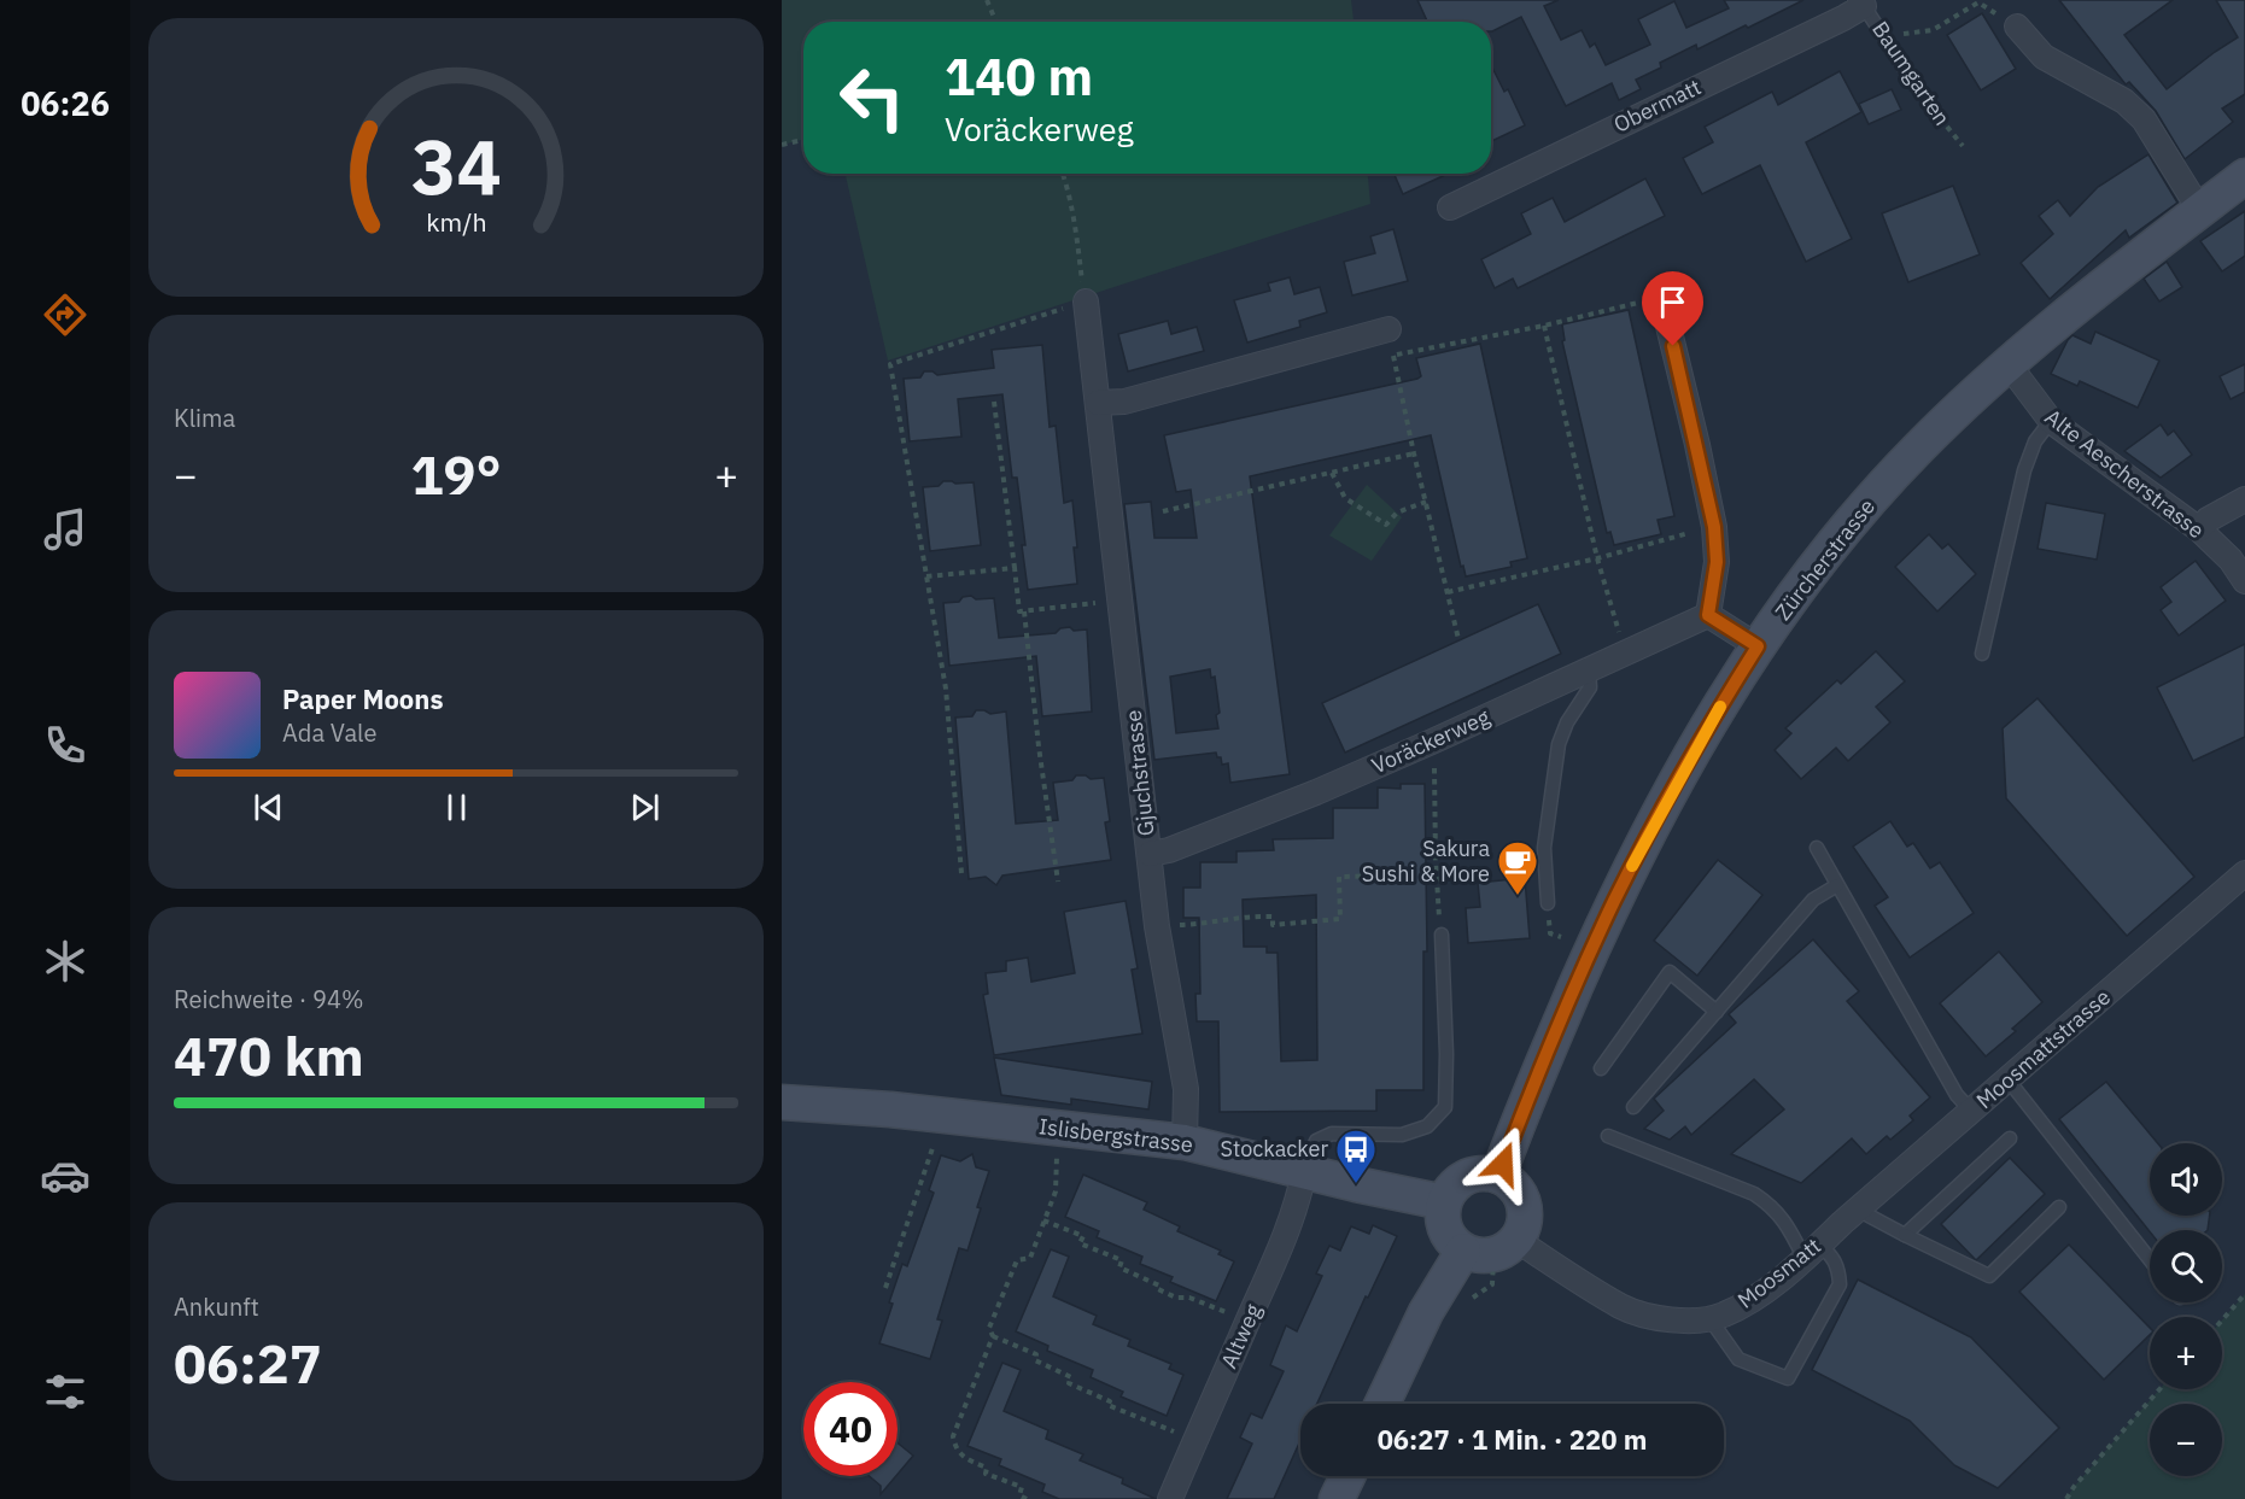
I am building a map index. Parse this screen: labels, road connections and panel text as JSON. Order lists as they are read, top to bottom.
{
  "streets": {
    "street": [
      "Obermatt",
      "Alte Aescherstrasse",
      "Zürcherstrasse",
      "Voräckerweg",
      "Gjuchstrasse",
      "Moosmattstrasse",
      "Islisbergstrasse",
      "Moosmatt",
      "Altweg"
    ],
    "lane": ["Baumgarten"]
  },
  "crossings": [
    ["Baumgarten", "Obermatt"],
    ["Alte Aescherstrasse", "Zürcherstrasse"],
    ["Zürcherstrasse", "Islisbergstrasse"],
    ["Zürcherstrasse", "Moosmatt"],
    ["Voräckerweg", "Gjuchstrasse"],
    ["Gjuchstrasse", "Islisbergstrasse"],
    ["Moosmattstrasse", "Moosmatt"],
    ["Islisbergstrasse", "Moosmatt"],
    ["Islisbergstrasse", "Altweg"]
  ],
  "places": {
    "cafe": ["Sakura Sushi & More"],
    "bus stop": ["Stockacker"]
  },
  "page": {
    "tabs": "06:26",
    "turn": ["140 m", "Voräckerweg"],
    "tile": [
      "Klima",
      ["Reichweite · 94%", "470 km"],
      ["Ankunft", "06:27"]
    ],
    "heat": ["−", "19°", "+"],
    "song": ["Paper Moons", "Ada Vale"],
    "map_buttons": ["+", "−"],
    "limit": "40",
    "trip": "06:27 · 1 Min. · 220 m",
    "gauge": ["34", "km/h"]
  }
}
